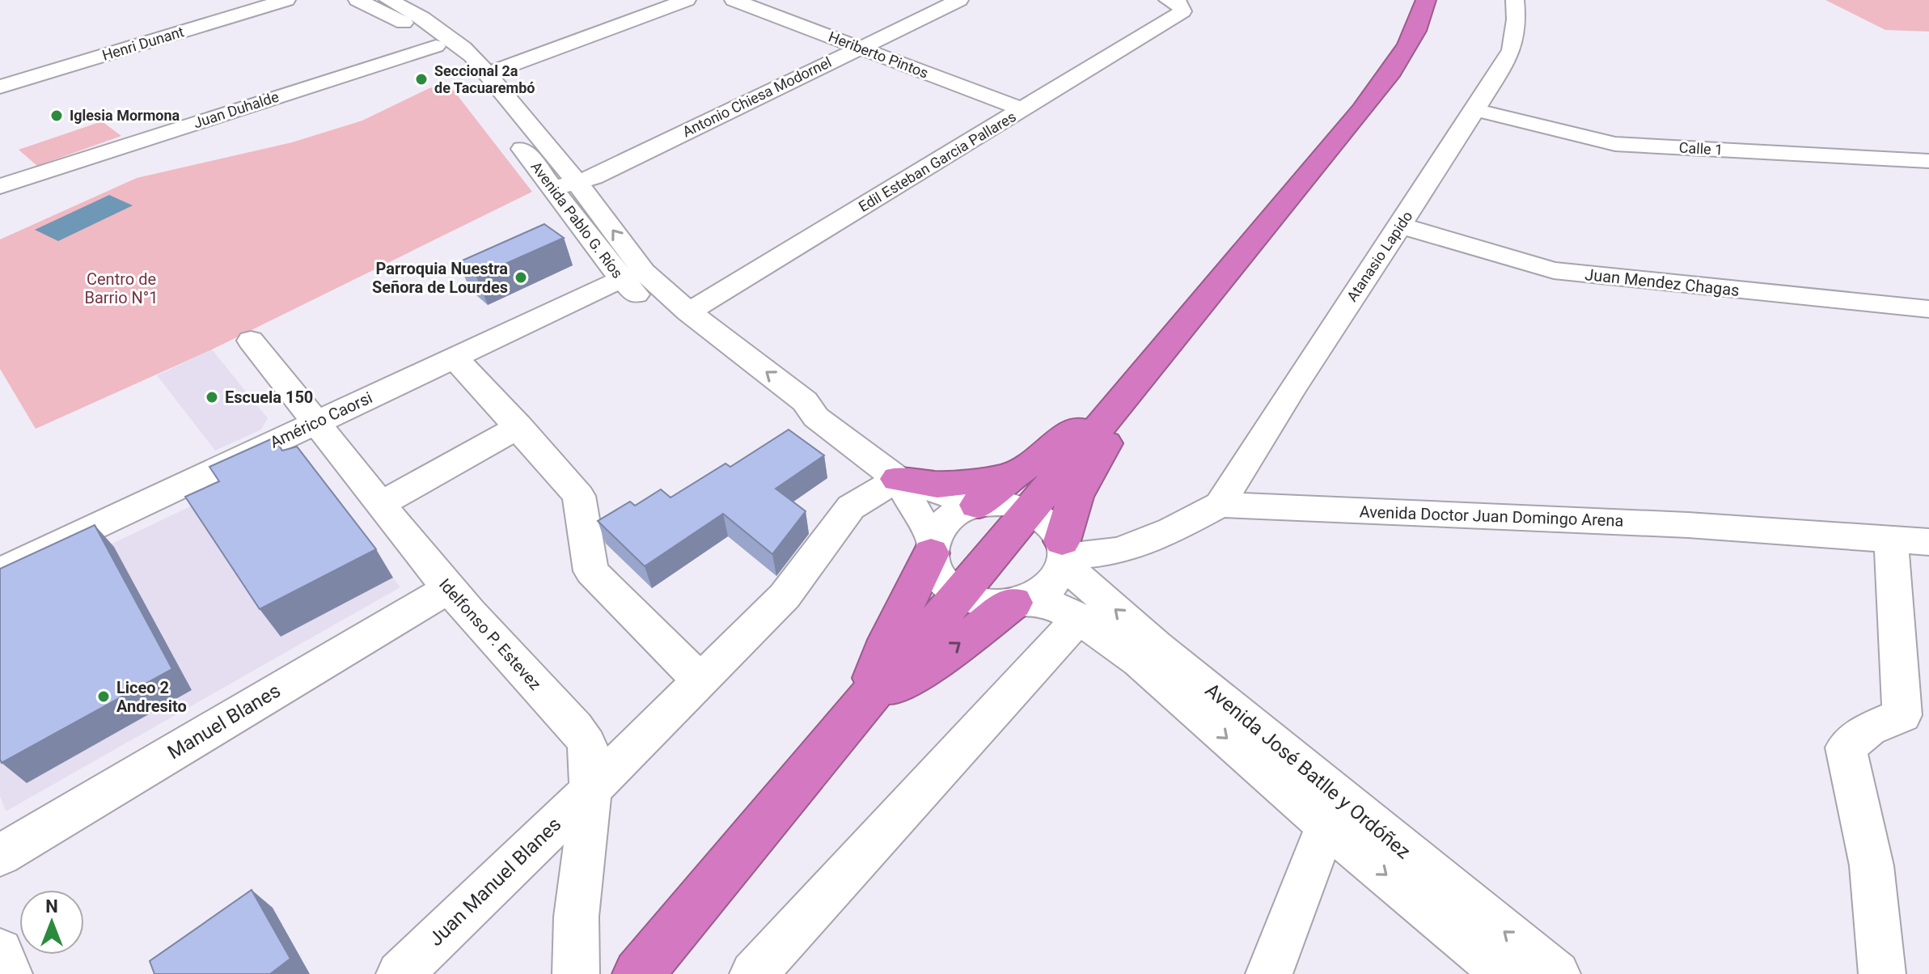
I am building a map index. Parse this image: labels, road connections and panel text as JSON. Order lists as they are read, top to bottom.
{
  "streets": {
    "street": [
      "Henri Dunant",
      "Heriberto Pintos",
      "Antonio Chiesa Modornel",
      "Juan Duhalde",
      "Calle 1",
      "Edil Esteban Garcia Pallares",
      "Avenida Pablo G. Ríos",
      "Atanasio Lapido",
      "Juan Mendez Chagas",
      "Américo Caorsi",
      "Avenida Doctor Juan Domingo Arena",
      "Idelfonso P. Estevez",
      "Manuel Blanes",
      "Avenida José Batlle y Ordóñez",
      "Juan Manuel Blanes"
    ]
  },
  "crossings": [
    ["Heriberto Pintos", "Antonio Chiesa Modornel"],
    ["Heriberto Pintos", "Edil Esteban Garcia Pallares"],
    ["Antonio Chiesa Modornel", "Avenida Pablo G. Ríos"],
    ["Juan Duhalde", "Avenida Pablo G. Ríos"],
    ["Calle 1", "Atanasio Lapido"],
    ["Edil Esteban Garcia Pallares", "Avenida Pablo G. Ríos"],
    ["Avenida Pablo G. Ríos", "Américo Caorsi"],
    ["Avenida Pablo G. Ríos", "Avenida José Batlle y Ordóñez"],
    ["Avenida Pablo G. Ríos", "Juan Manuel Blanes"],
    ["Atanasio Lapido", "Juan Mendez Chagas"],
    ["Atanasio Lapido", "Avenida Doctor Juan Domingo Arena"],
    ["Américo Caorsi", "Idelfonso P. Estevez"],
    ["Idelfonso P. Estevez", "Manuel Blanes"],
    ["Idelfonso P. Estevez", "Juan Manuel Blanes"]
  ],
  "parks": ["Centro de Barrio N°1"],
  "places": [
    "Seccional 2a de Tacuarembó",
    "Iglesia Mormona",
    "Parroquia Nuestra Señora de Lourdes",
    "Escuela 150",
    "Liceo 2 Andresito"
  ],
  "north": "top"
}
